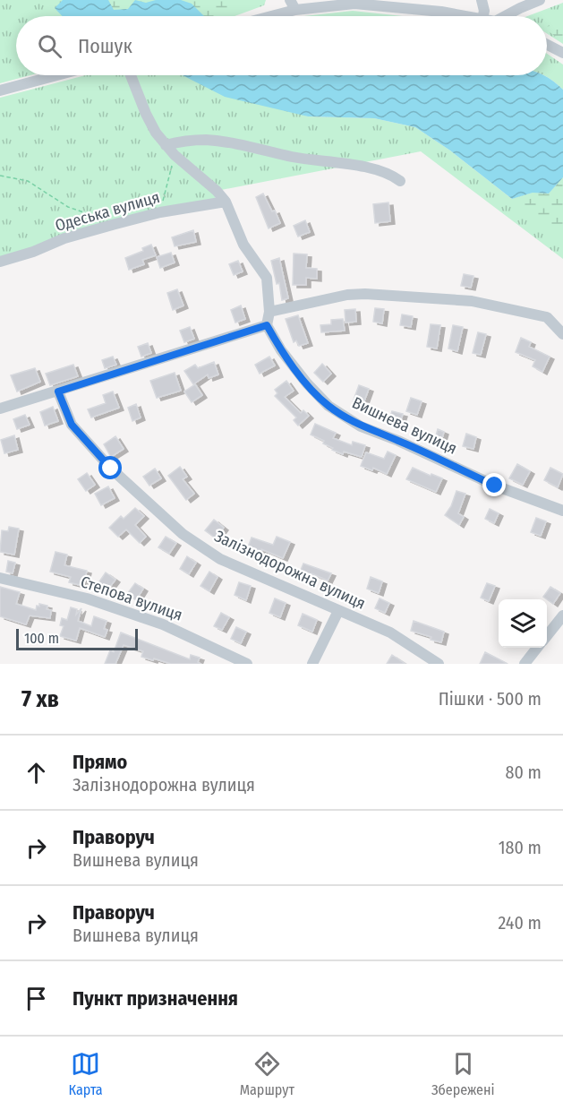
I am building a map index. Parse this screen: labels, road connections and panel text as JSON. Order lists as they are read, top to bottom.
{
  "streets": {
    "street": [
      "Одеська вулиця",
      "Вишнева вулиця",
      "Залізнодорожна вулиця",
      "Степова вулиця"
    ]
  },
  "scale_bar": "100 m",
  "page": {
    "search": "Пошук",
    "scale": "100 m",
    "heading": ["7 хв", "Пішки · 500 m"],
    "list": [
      ["Прямо", "Залізнодорожна вулиця", "80 m"],
      ["Праворуч", "Вишнева вулиця", "180 m"],
      ["Праворуч", "Вишнева вулиця", "240 m"],
      "Пункт призначення"
    ],
    "nav": ["Карта", "Маршрут", "Збережені"]
  }
}
